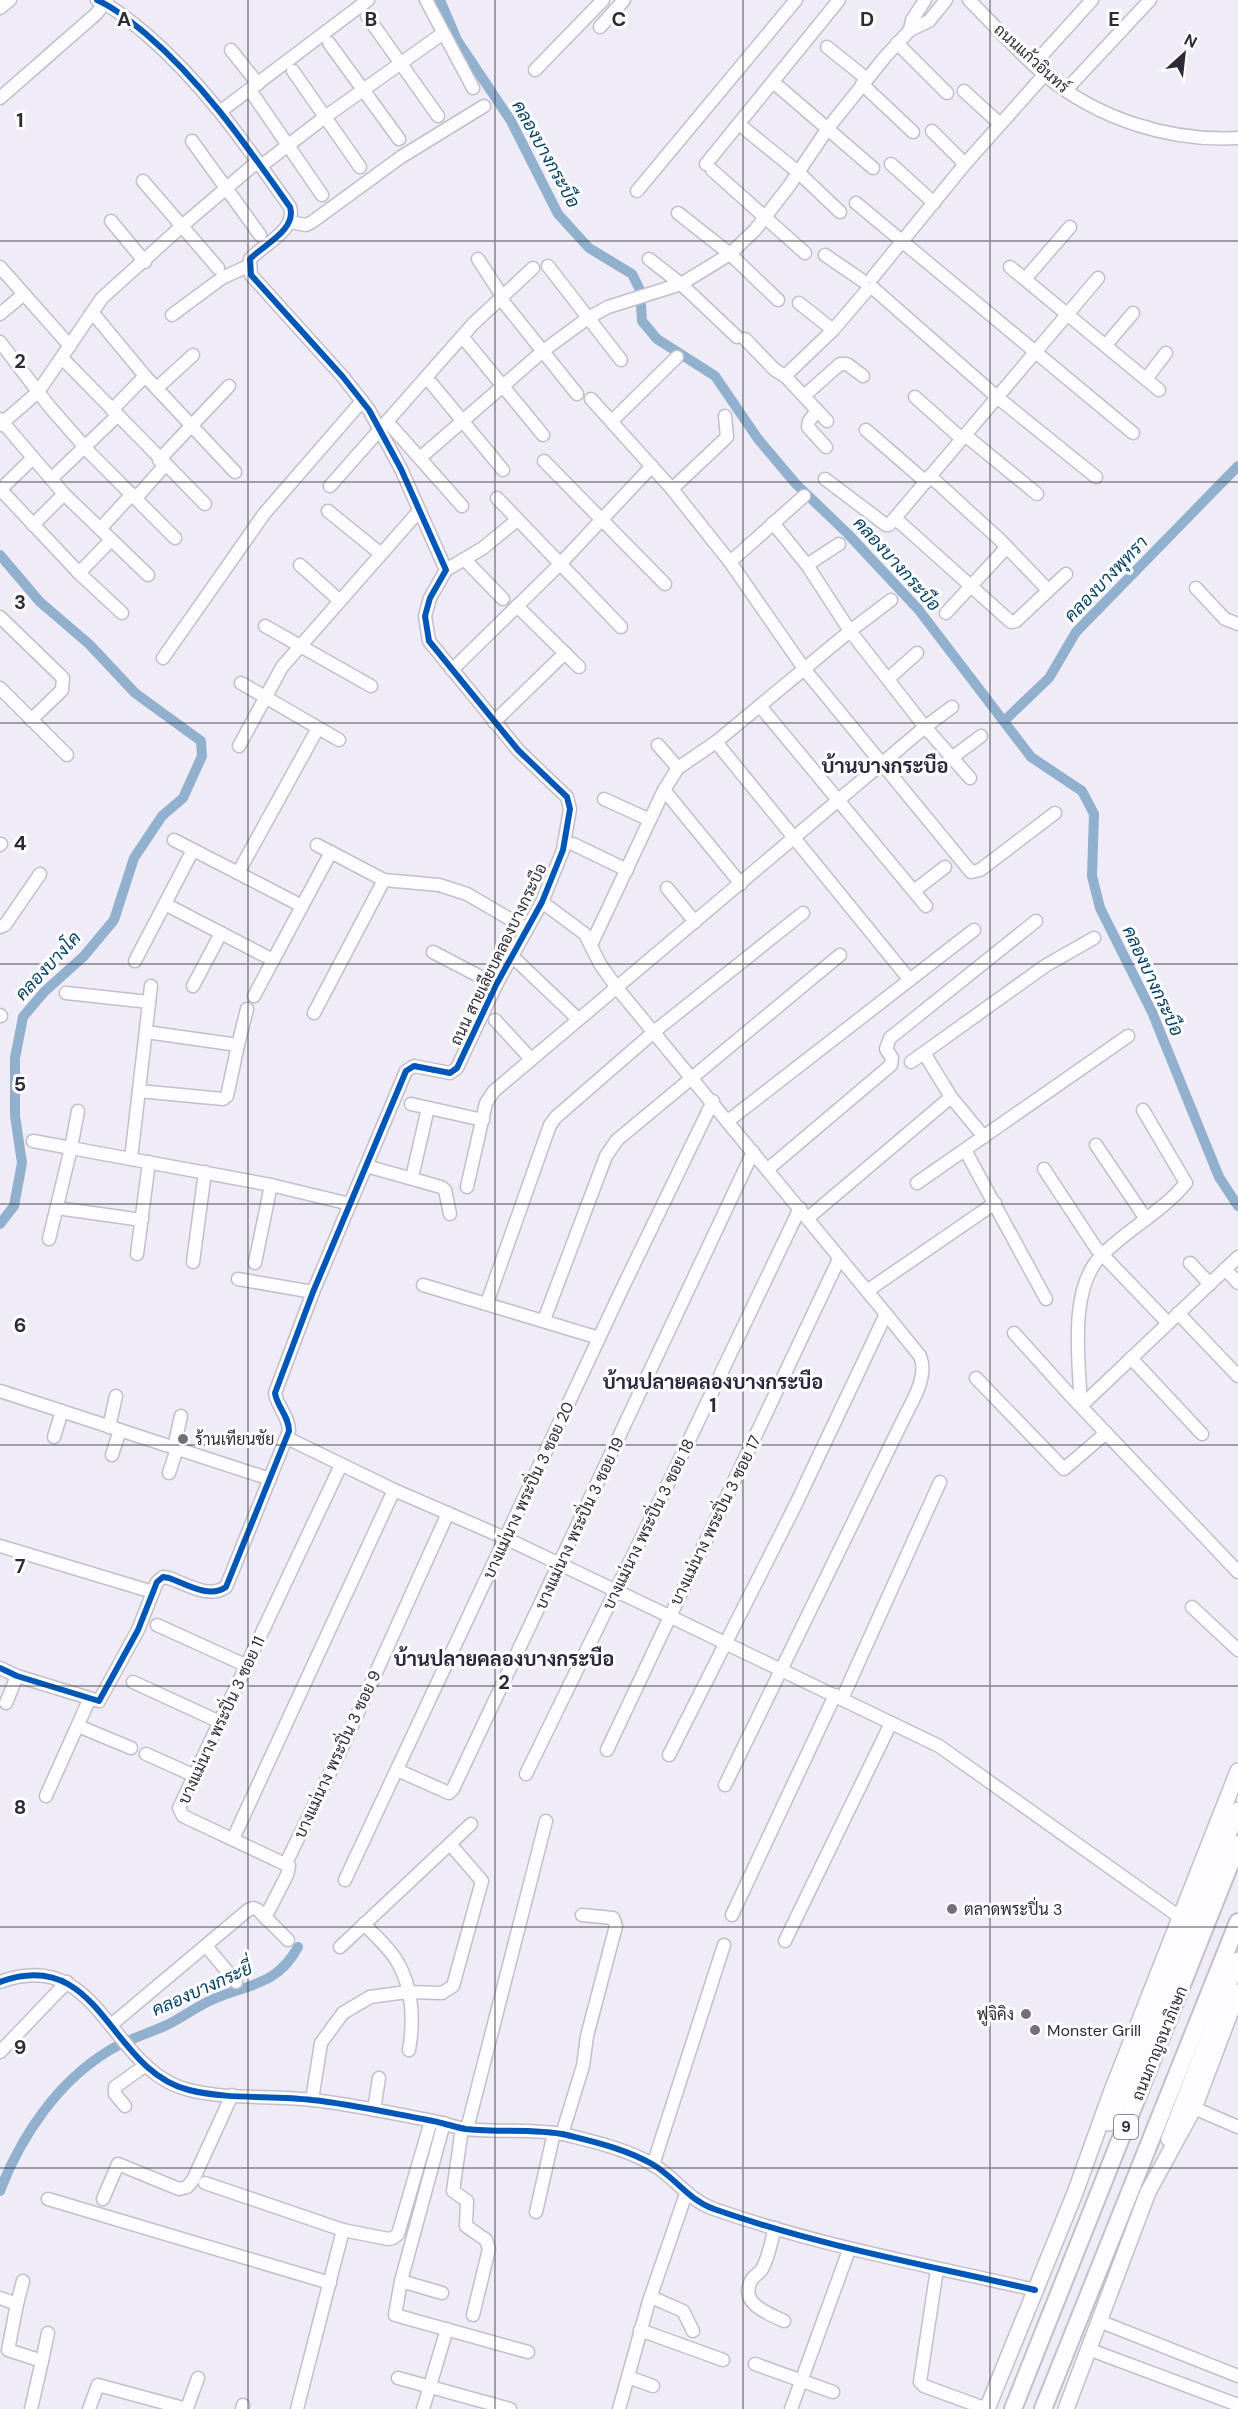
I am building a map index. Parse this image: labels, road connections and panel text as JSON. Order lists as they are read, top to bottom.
{
  "streets": {
    "highway": ["ถนนกาญจนาภิเษก", "9"],
    "street": [
      "ถนนแก้วอินทร์",
      "ถนน สายเลียบคลองบางกระบือ",
      "บางแม่นาง พระปิ่น 3 ซอย 20",
      "บางแม่นาง พระปิ่น 3 ซอย 17",
      "บางแม่นาง พระปิ่น 3 ซอย 19",
      "บางแม่นาง พระปิ่น 3 ซอย 18",
      "บางแม่นาง พระปิ่น 3 ซอย 11",
      "บางแม่นาง พระปิ่น 3 ซอย 9"
    ]
  },
  "crossings": [
    ["บางแม่นาง พระปิ่น 3 ซอย 20", "บางแม่นาง พระปิ่น 3 ซอย 19"],
    ["บางแม่นาง พระปิ่น 3 ซอย 11", "บางแม่นาง พระปิ่น 3 ซอย 9"]
  ],
  "districts": ["บ้านบางกระบือ", "บ้านปลายคลองบางกระบือ 1", "บ้านปลายคลองบางกระบือ 2"],
  "water": [
    "คลองบางกระบือ",
    "คลองบางพุทรา",
    "คลองบางโค",
    "คลองบางกระยี่"
  ],
  "places": [
    "ร้านเทียนชัย",
    "ตลาดพระปิ่น 3",
    "ฟูจิคิง",
    "Monster Grill"
  ],
  "north": "top right",
  "grid": {
    "columns": [
      "A",
      "B",
      "C",
      "D",
      "E"
    ],
    "rows": [
      "1",
      "2",
      "3",
      "4",
      "5",
      "6",
      "7",
      "8",
      "9"
    ]
  }
}
